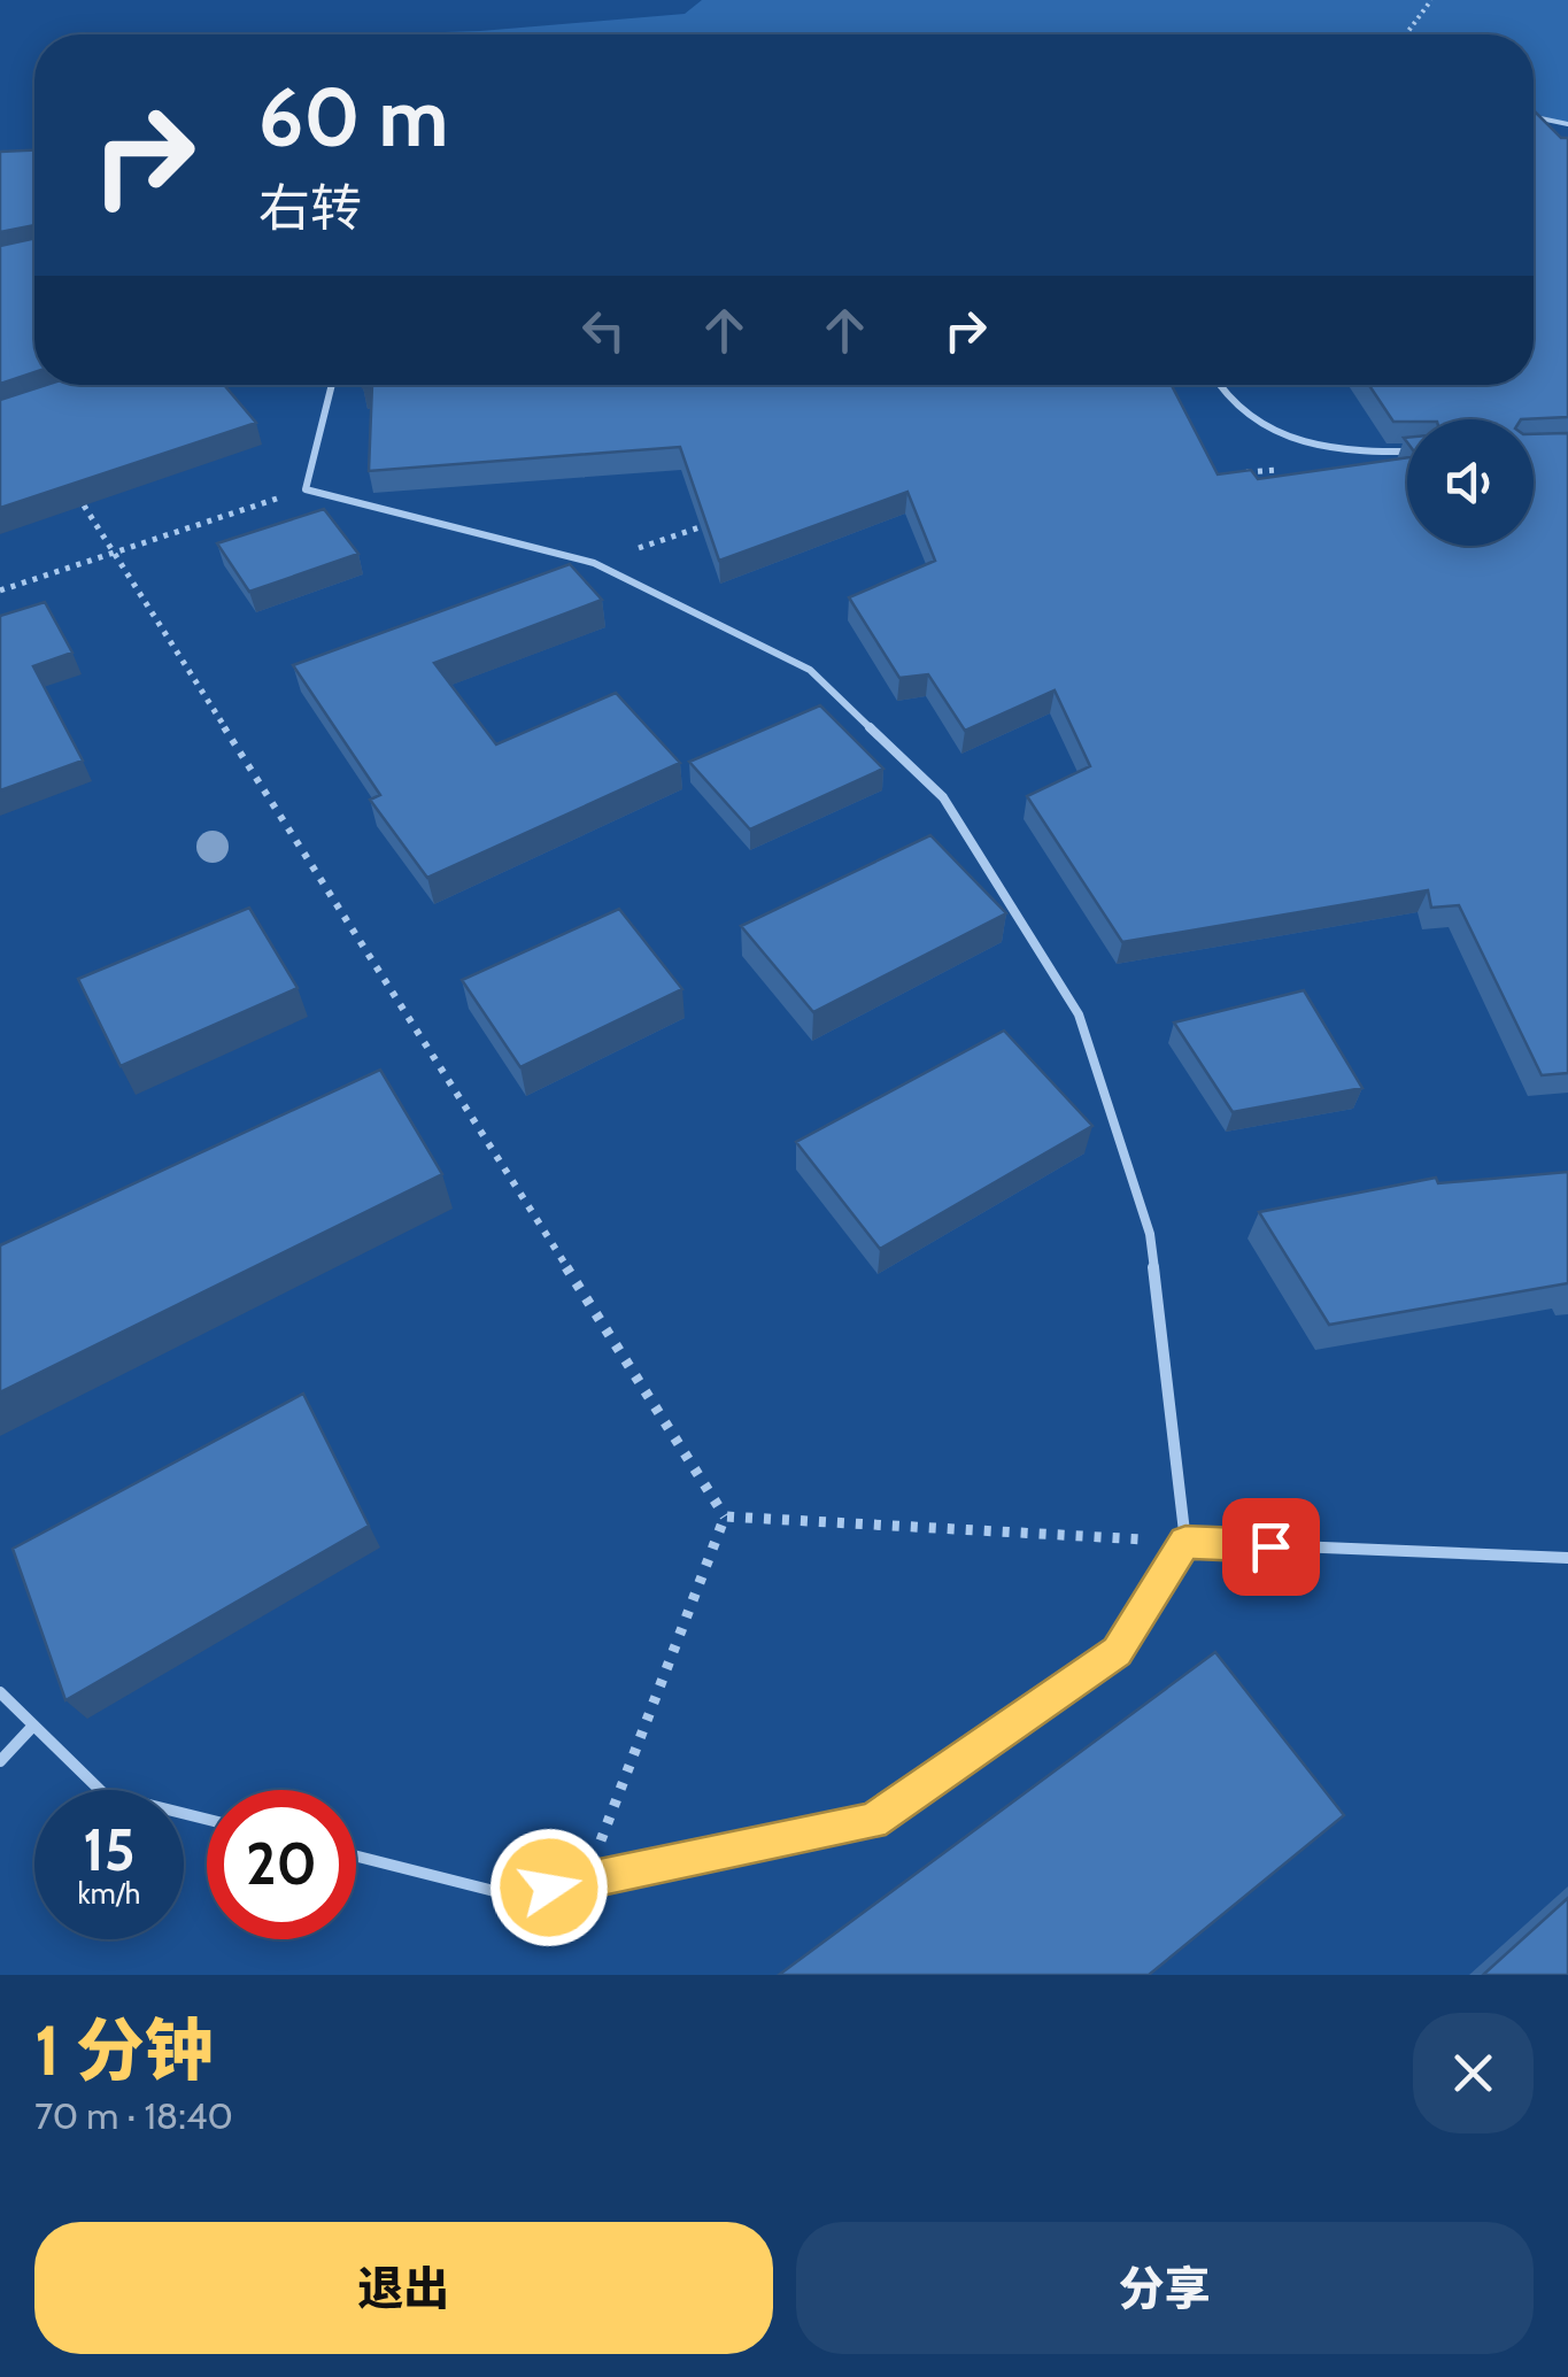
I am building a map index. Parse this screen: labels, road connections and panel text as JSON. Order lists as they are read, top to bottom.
{
  "page": {
    "turn": ["60 m", "右转"],
    "speed": "15 km/h",
    "limit": "20",
    "heading": ["1 分钟", "70 m · 18:40"],
    "buttons": ["退出", "分享"]
  }
}
